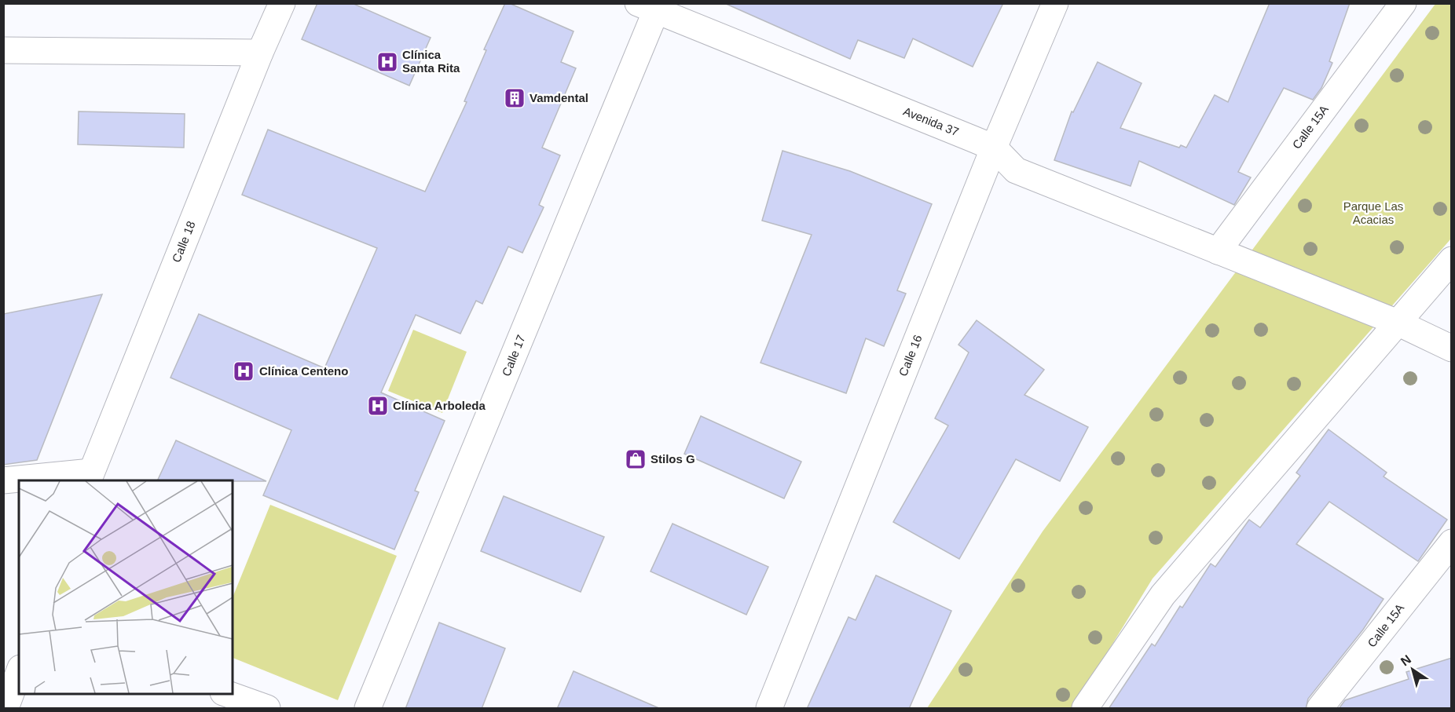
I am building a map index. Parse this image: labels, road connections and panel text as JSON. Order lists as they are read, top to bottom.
{
  "streets": {
    "street": [
      "Avenida 37",
      "Calle 15A",
      "Calle 18",
      "Calle 17",
      "Calle 16"
    ]
  },
  "crossings": [
    ["Avenida 37", "Calle 15A"],
    ["Avenida 37", "Calle 17"],
    ["Avenida 37", "Calle 16"]
  ],
  "parks": ["Parque Las Acacias"],
  "places": {
    "hospital": ["Clínica Santa Rita", "Clínica Centeno", "Clínica Arboleda"],
    "building": ["Vamdental"],
    "shop": ["Stilos G"]
  },
  "north": "top left"
}
